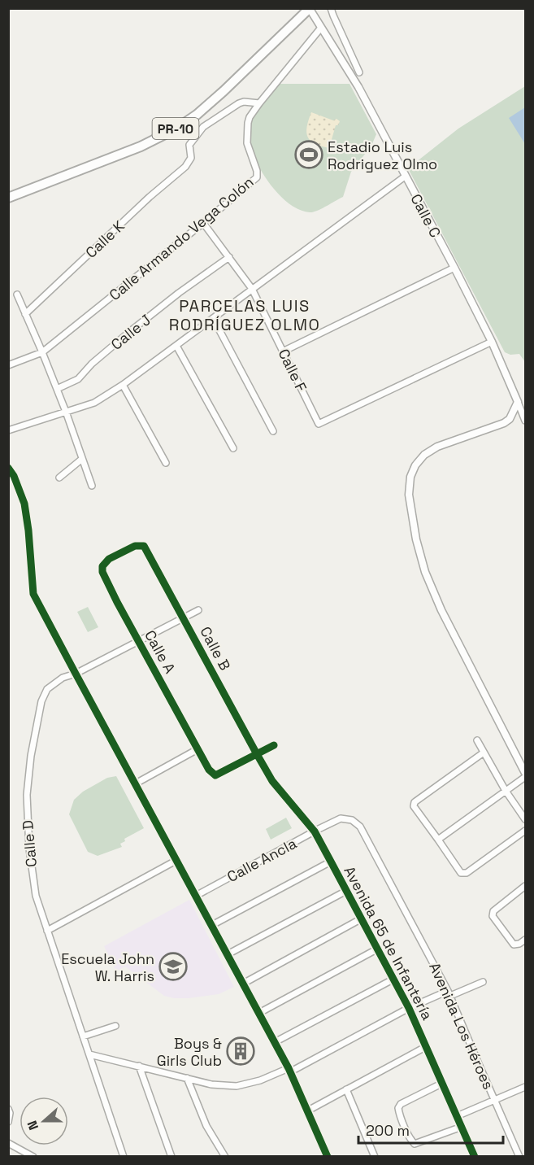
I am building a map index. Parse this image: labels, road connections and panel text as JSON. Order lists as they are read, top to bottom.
{
  "streets": {
    "main road": ["PR-10"],
    "street": [
      "Calle C",
      "Calle Armando Vega Colón",
      "Calle K",
      "Calle J",
      "Calle F",
      "Calle B",
      "Calle A",
      "Calle D",
      "Calle Ancla",
      "Avenida 65 de Infantería",
      "Avenida Los Héroes"
    ]
  },
  "crossings": [
    ["PR-10", "Calle C"],
    ["Calle C", "Calle Armando Vega Colón"],
    ["Calle C", "Calle F"],
    ["Calle Armando Vega Colón", "Calle K"],
    ["Calle Armando Vega Colón", "Calle F"],
    ["Calle J", "Calle F"],
    ["Calle B", "Calle A"],
    ["Calle B", "Calle D"],
    ["Calle B", "Avenida 65 de Infantería"],
    ["Calle A", "Calle D"],
    ["Calle A", "Avenida 65 de Infantería"],
    ["Calle Ancla", "Avenida 65 de Infantería"],
    ["Calle Ancla", "Avenida Los Héroes"]
  ],
  "districts": ["PARCELAS LUIS RODRÍGUEZ OLMO"],
  "places": {
    "sports": ["Estadio Luis Rodriguez Olmo"],
    "school or university": ["Escuela John W. Harris"],
    "building": ["Boys & Girls Club"]
  },
  "scale_bar": "200 m",
  "north": "left"
}
